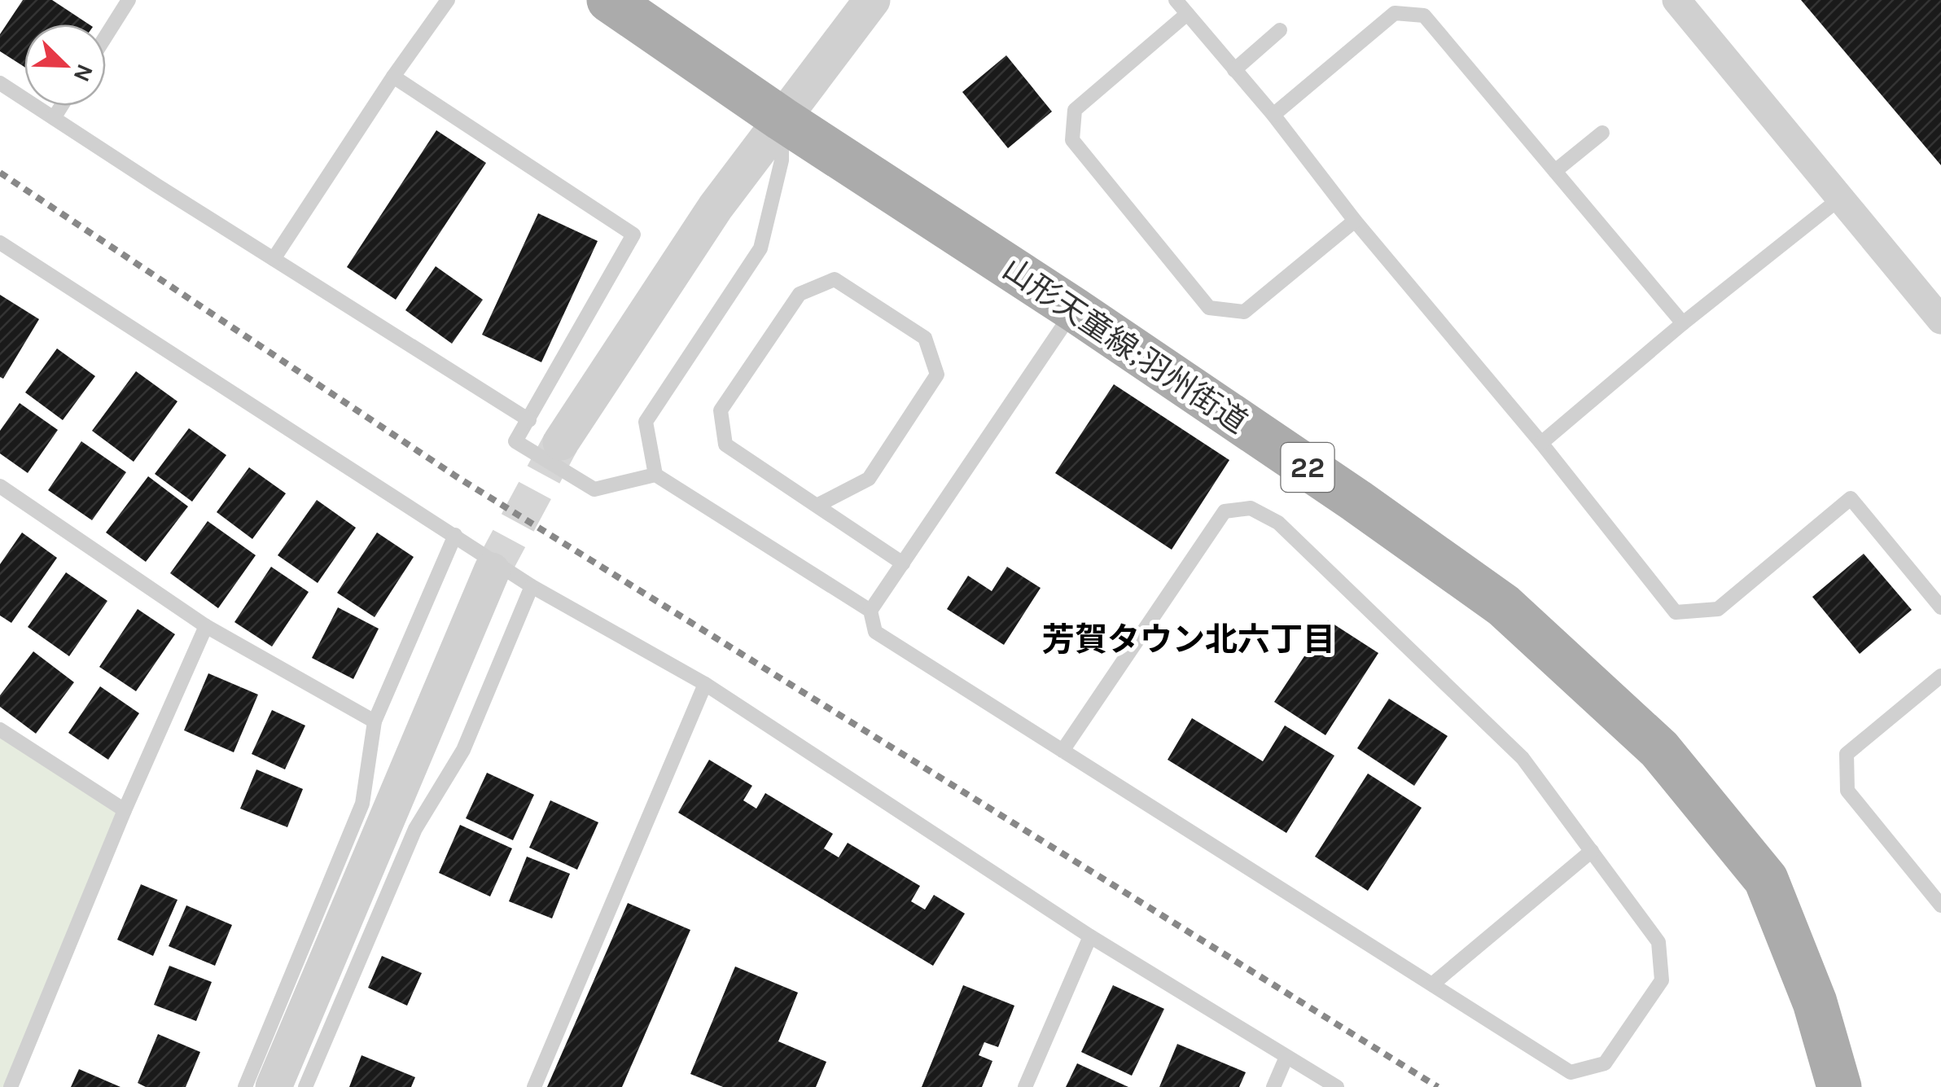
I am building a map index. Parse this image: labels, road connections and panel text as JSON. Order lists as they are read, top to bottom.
{
  "streets": {
    "main road": ["山形天童線;羽州街道", "22"]
  },
  "districts": ["芳賀タウン北六丁目"],
  "north": "bottom right"
}
